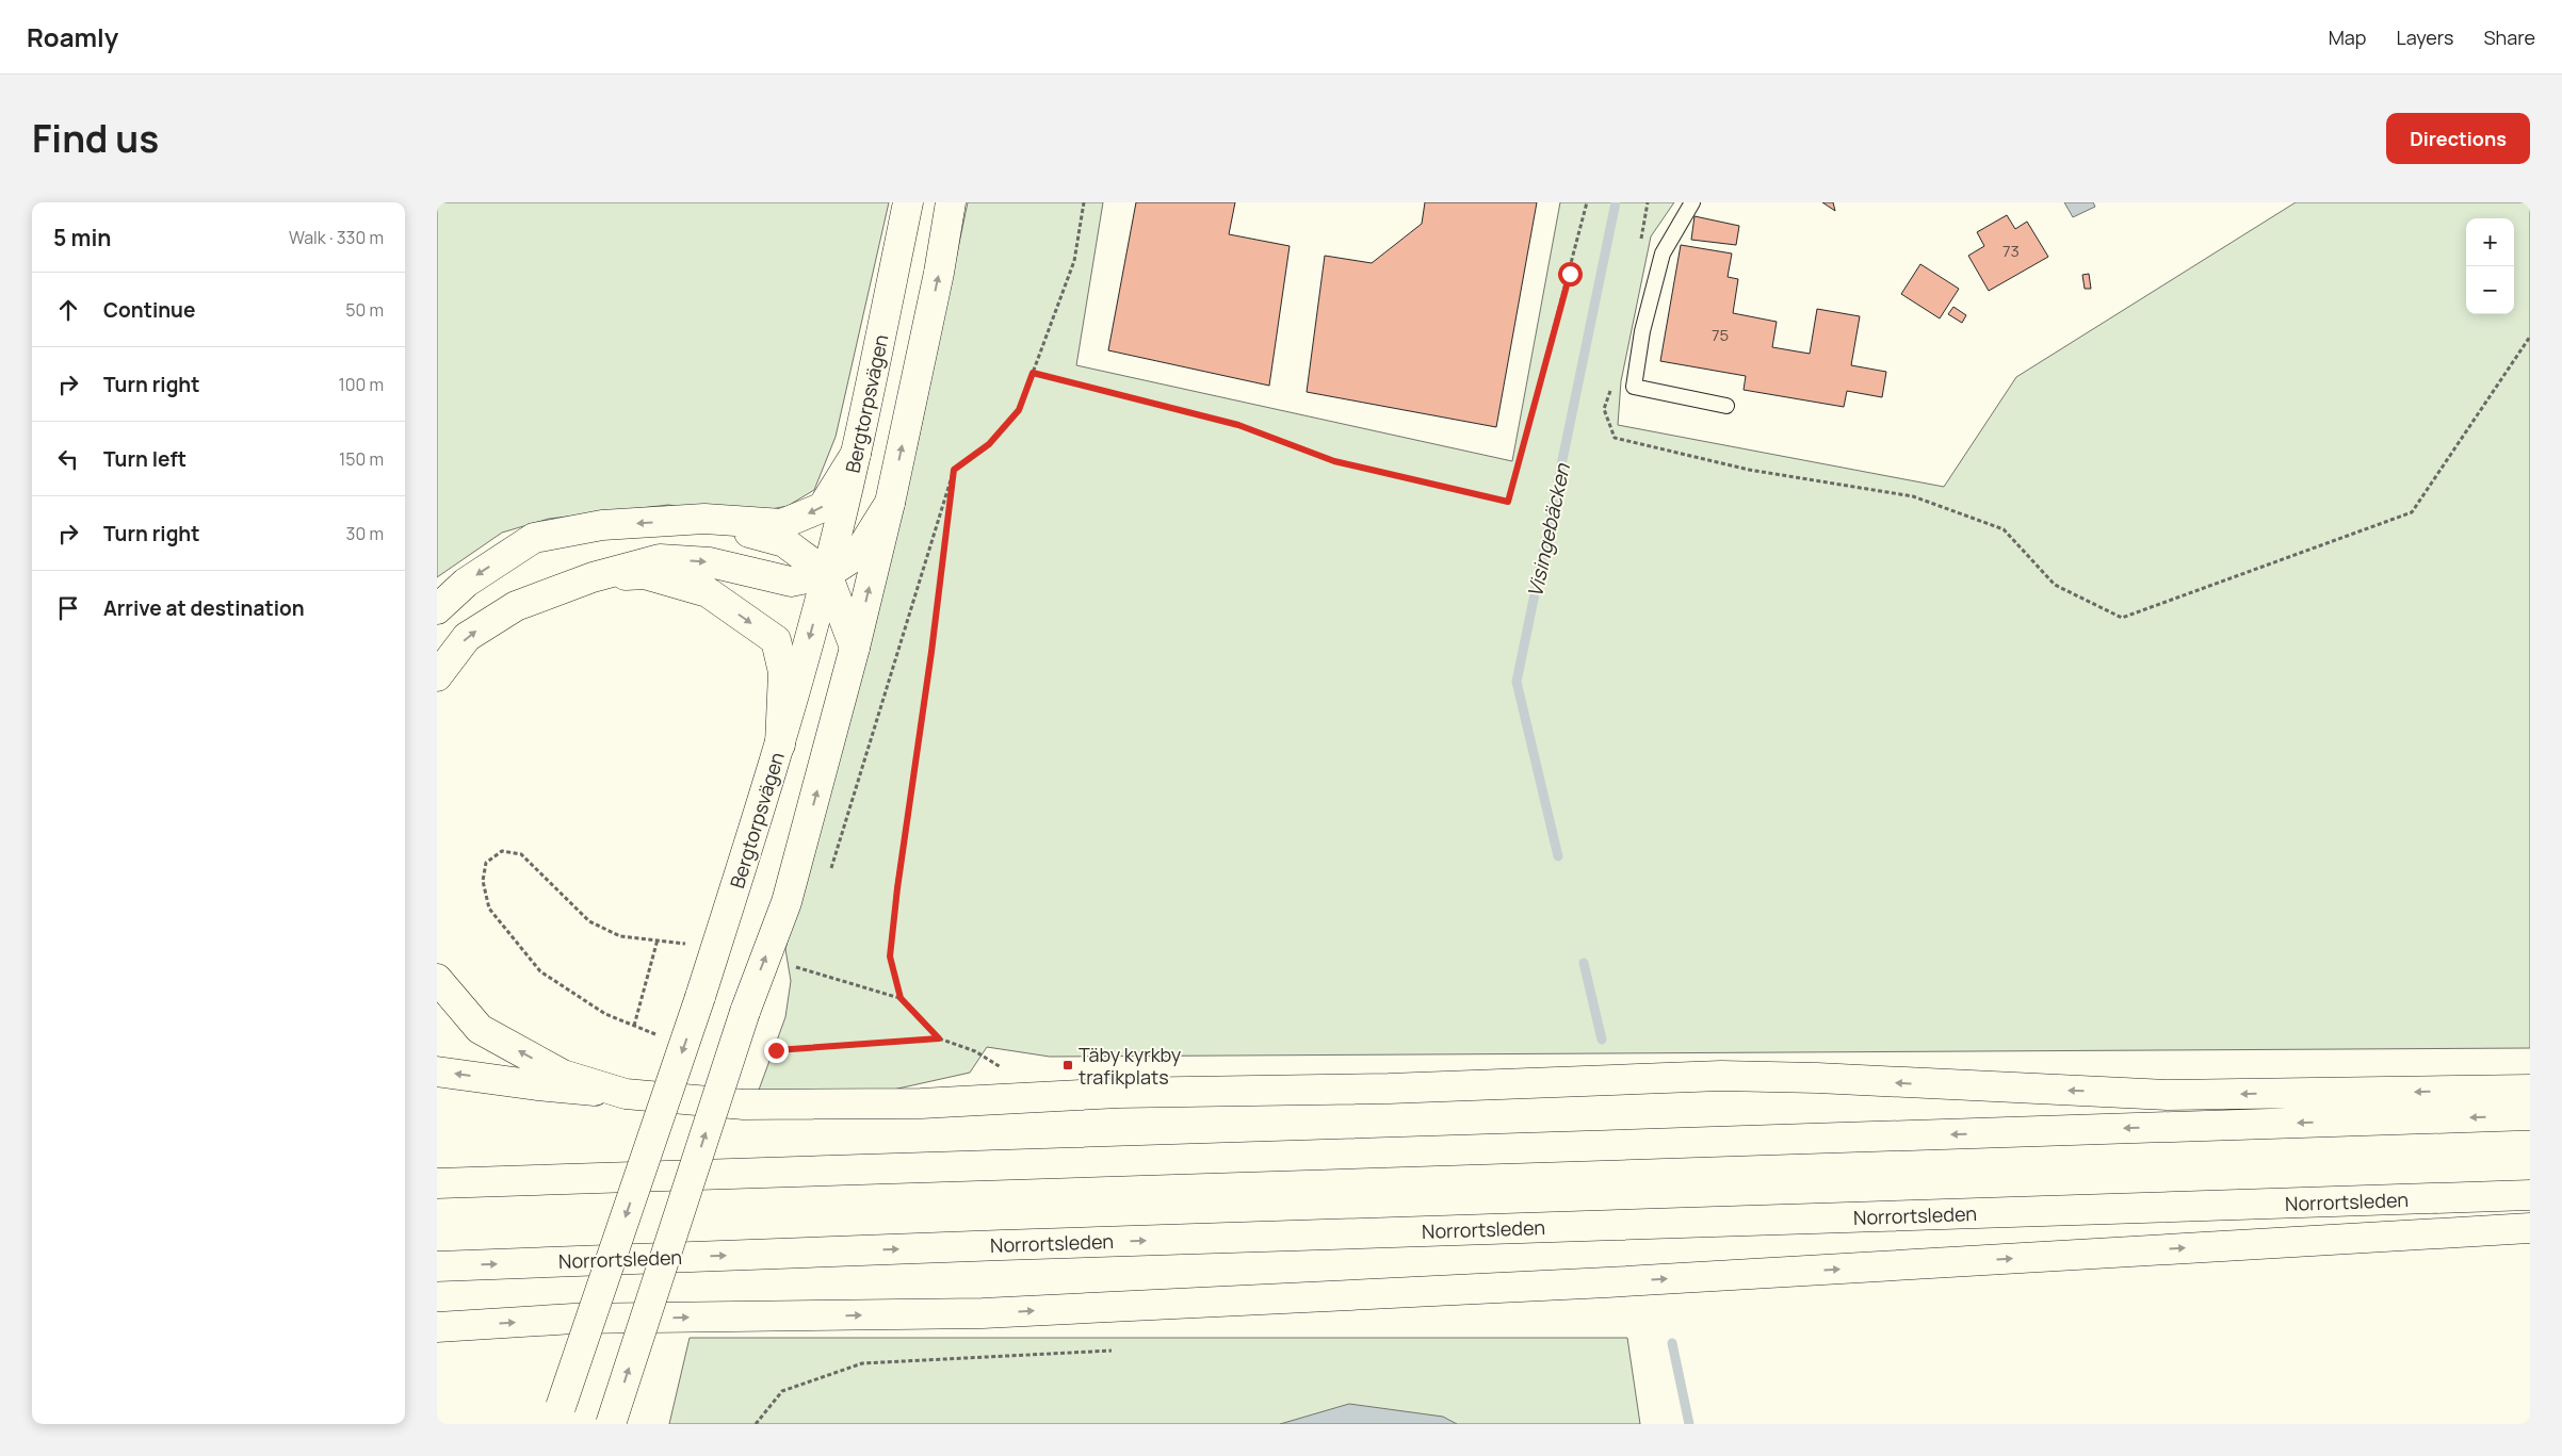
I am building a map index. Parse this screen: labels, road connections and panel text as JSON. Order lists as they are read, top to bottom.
{
  "streets": {
    "main road": ["Bergtorpsvägen", "Norrortsleden"]
  },
  "water": ["Visingebäcken"],
  "places": {
    "transit": ["Täby kyrkby trafikplats"]
  },
  "house_numbers": ["73", "75"],
  "page": {
    "header": "Roamly",
    "nav": ["Map", "Layers", "Share"],
    "title": "Find us",
    "buttons": "Directions",
    "heading": ["5 min", "Walk · 330 m"],
    "map_buttons": ["+", "−"],
    "list": [
      ["Continue", "50 m"],
      ["Turn right", "100 m"],
      ["Turn left", "150 m"],
      ["Turn right", "30 m"],
      "Arrive at destination"
    ]
  }
}
